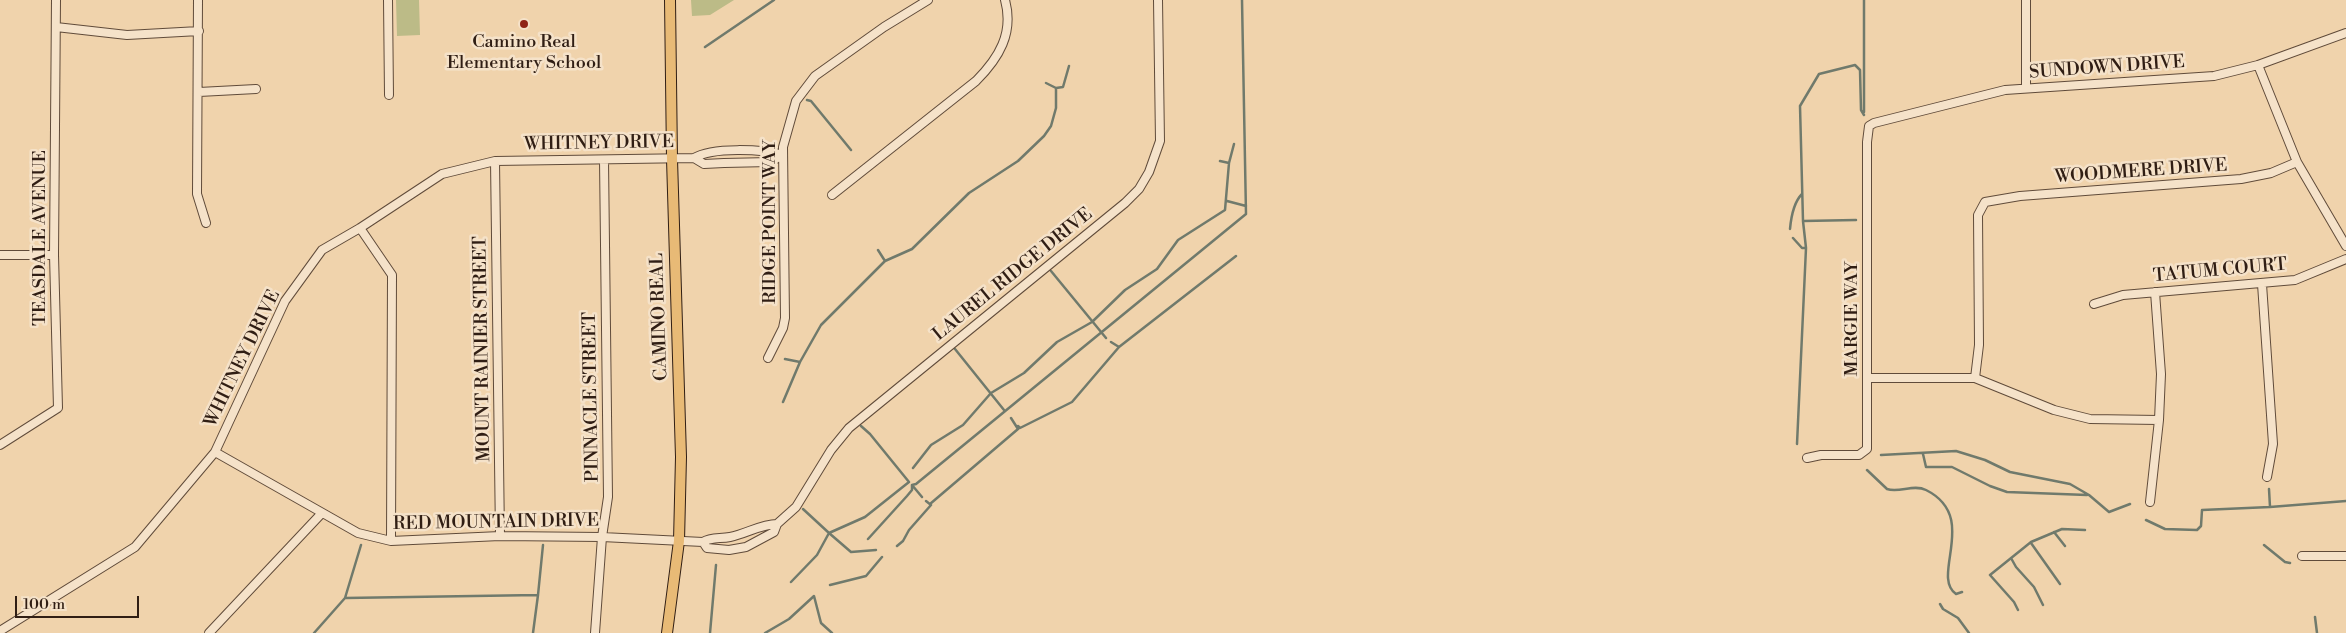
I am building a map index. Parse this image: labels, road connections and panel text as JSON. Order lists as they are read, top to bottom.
{
  "streets": {
    "main road": ["CAMINO REAL"],
    "street": [
      "SUNDOWN DRIVE",
      "WHITNEY DRIVE",
      "WOODMERE DRIVE",
      "RIDGE POINT WAY",
      "TEASDALE AVENUE",
      "TATUM COURT",
      "LAUREL RIDGE DRIVE",
      "MARGIE WAY",
      "MOUNT RAINIER STREET",
      "PINNACLE STREET",
      "RED MOUNTAIN DRIVE"
    ]
  },
  "crossings": [
    ["SUNDOWN DRIVE", "MARGIE WAY"],
    ["WHITNEY DRIVE", "RIDGE POINT WAY"],
    ["WHITNEY DRIVE", "CAMINO REAL"],
    ["WHITNEY DRIVE", "MOUNT RAINIER STREET"],
    ["WHITNEY DRIVE", "PINNACLE STREET"],
    ["WHITNEY DRIVE", "RED MOUNTAIN DRIVE"],
    ["LAUREL RIDGE DRIVE", "CAMINO REAL"],
    ["LAUREL RIDGE DRIVE", "RED MOUNTAIN DRIVE"],
    ["CAMINO REAL", "RED MOUNTAIN DRIVE"],
    ["MOUNT RAINIER STREET", "RED MOUNTAIN DRIVE"],
    ["PINNACLE STREET", "RED MOUNTAIN DRIVE"]
  ],
  "places": ["Camino Real Elementary School"],
  "scale_bar": "100 m"
}
